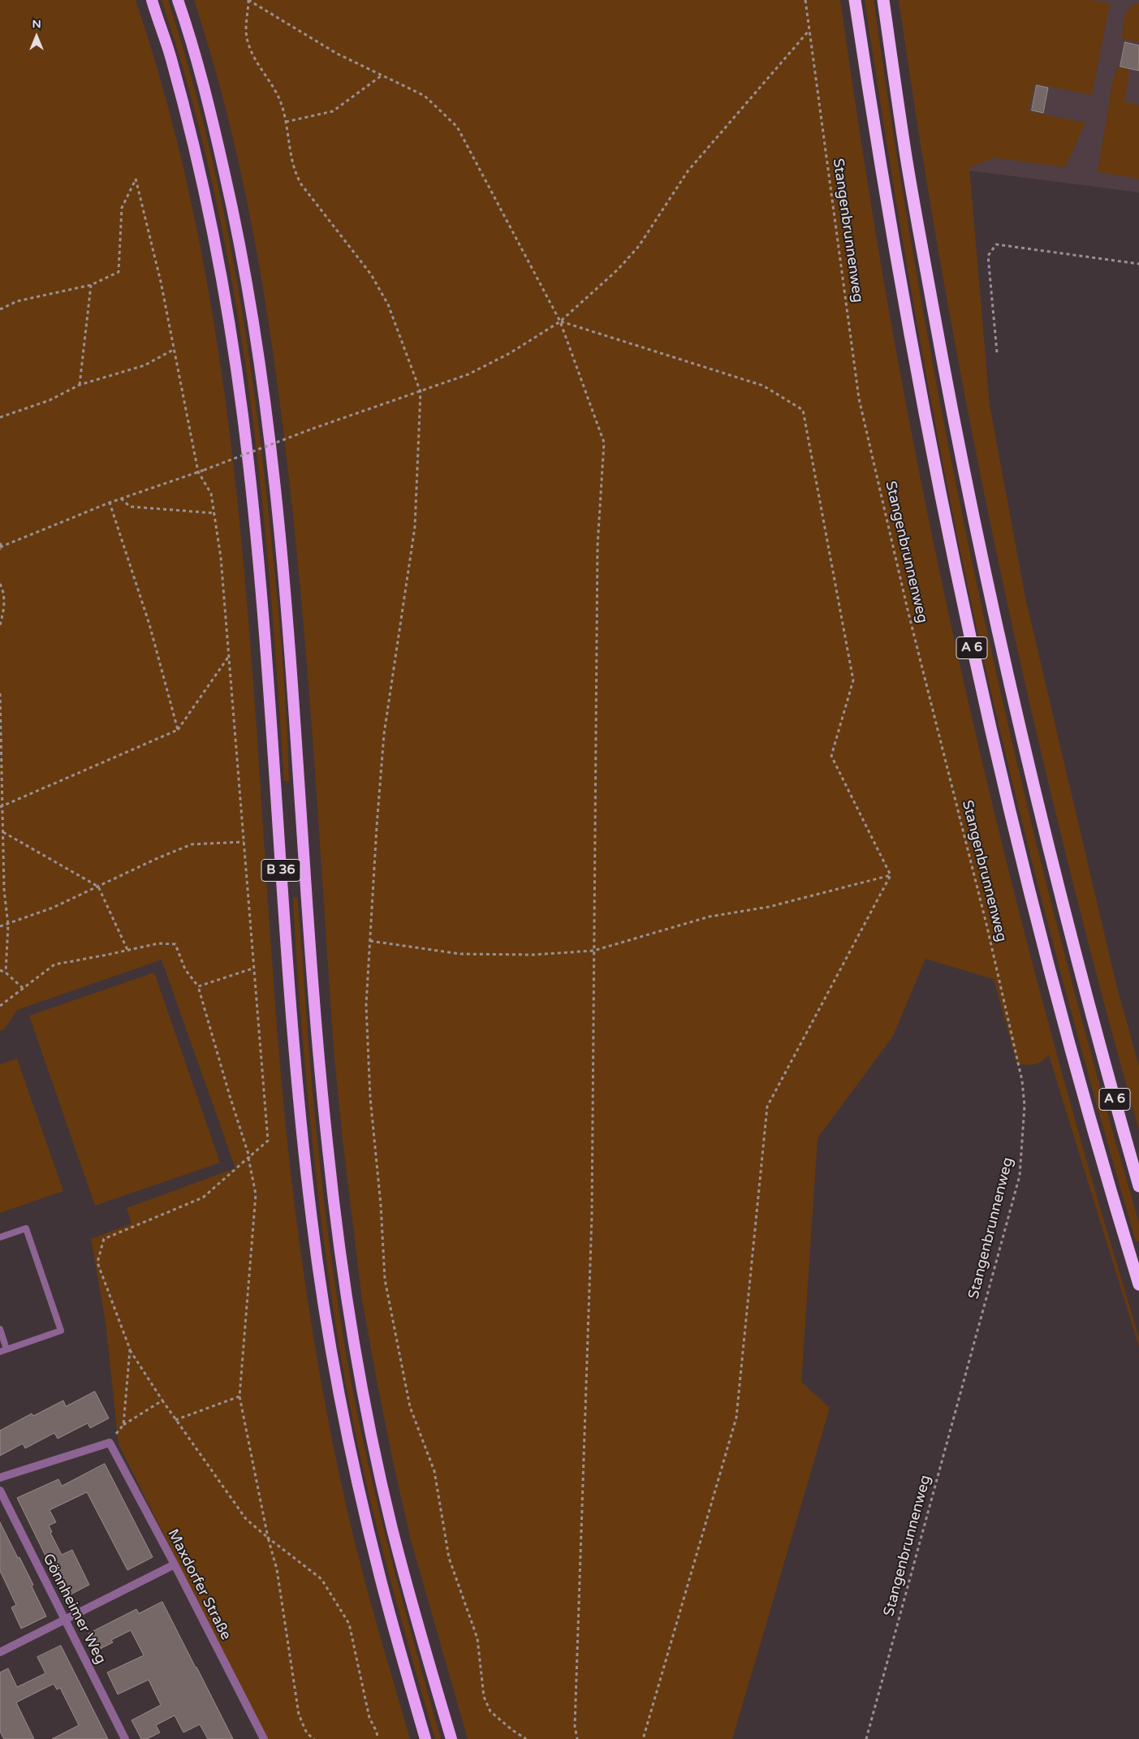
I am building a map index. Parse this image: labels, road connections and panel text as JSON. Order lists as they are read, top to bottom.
{
  "streets": {
    "highway": ["A 6", "B 36"],
    "street": ["Maxdorfer Straße", "Gönnheimer Weg"],
    "path": ["Stangenbrunnenweg"]
  },
  "north": "top"
}
